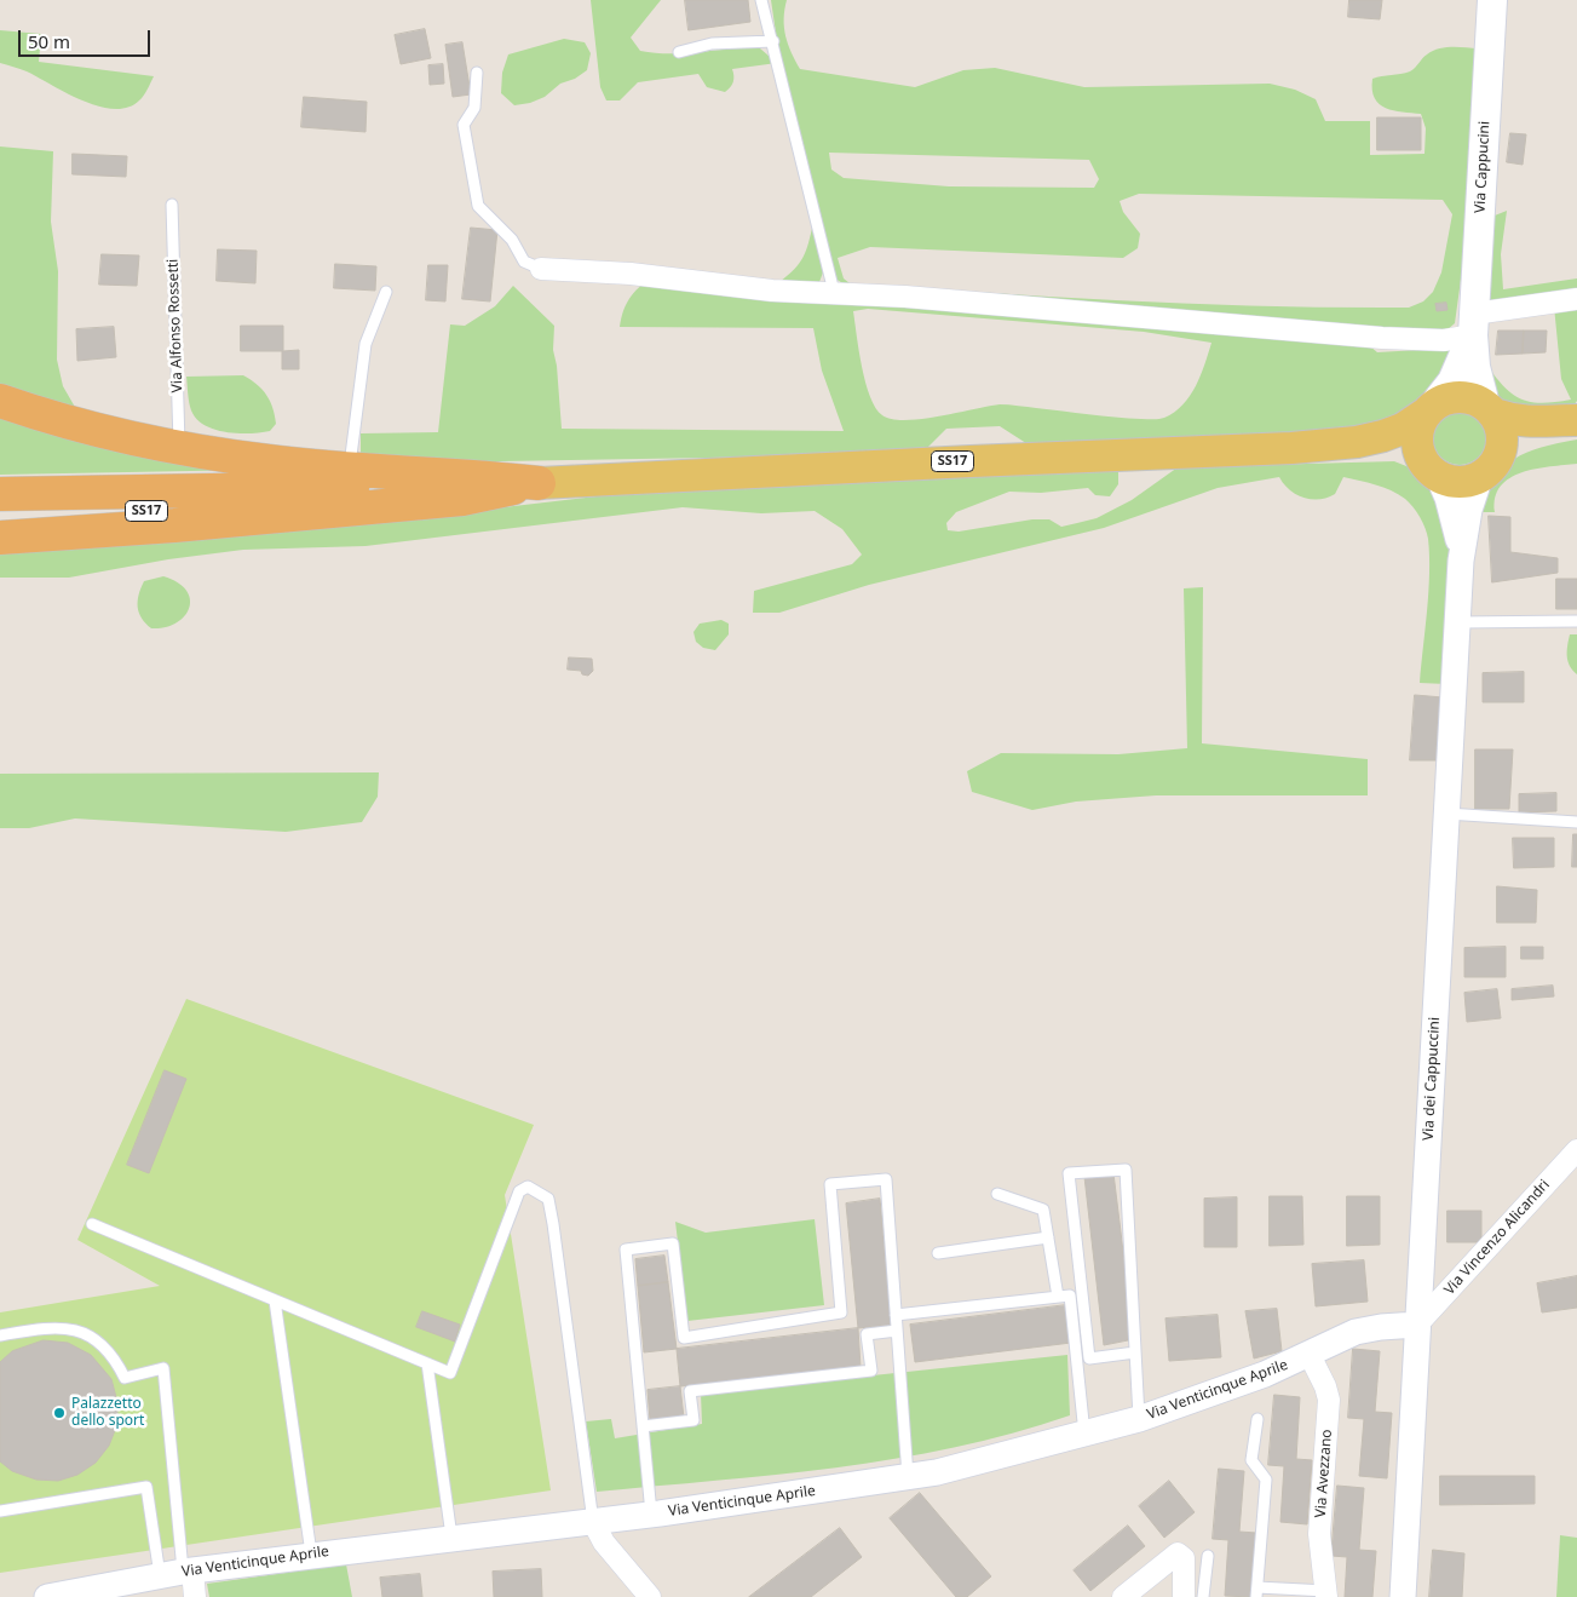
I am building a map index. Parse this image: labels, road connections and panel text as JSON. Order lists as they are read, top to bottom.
{
  "streets": {
    "highway": ["SS17"],
    "main road": ["Via Cappucini"],
    "street": [
      "Via dei Cappuccini",
      "Via Vincenzo Alicandri",
      "Via Venticinque Aprile",
      "Via Avezzano"
    ],
    "lane": ["Via Alfonso Rossetti"]
  },
  "crossings": [
    ["Via Cappucini", "SS17"],
    ["Via Cappucini", "Via dei Cappuccini"],
    ["SS17", "Via dei Cappuccini"],
    ["Via dei Cappuccini", "Via Vincenzo Alicandri"],
    ["Via dei Cappuccini", "Via Venticinque Aprile"],
    ["Via Vincenzo Alicandri", "Via Venticinque Aprile"],
    ["Via Venticinque Aprile", "Via Avezzano"]
  ],
  "places": ["Palazzetto dello sport"],
  "scale_bar": "50 m"
}
